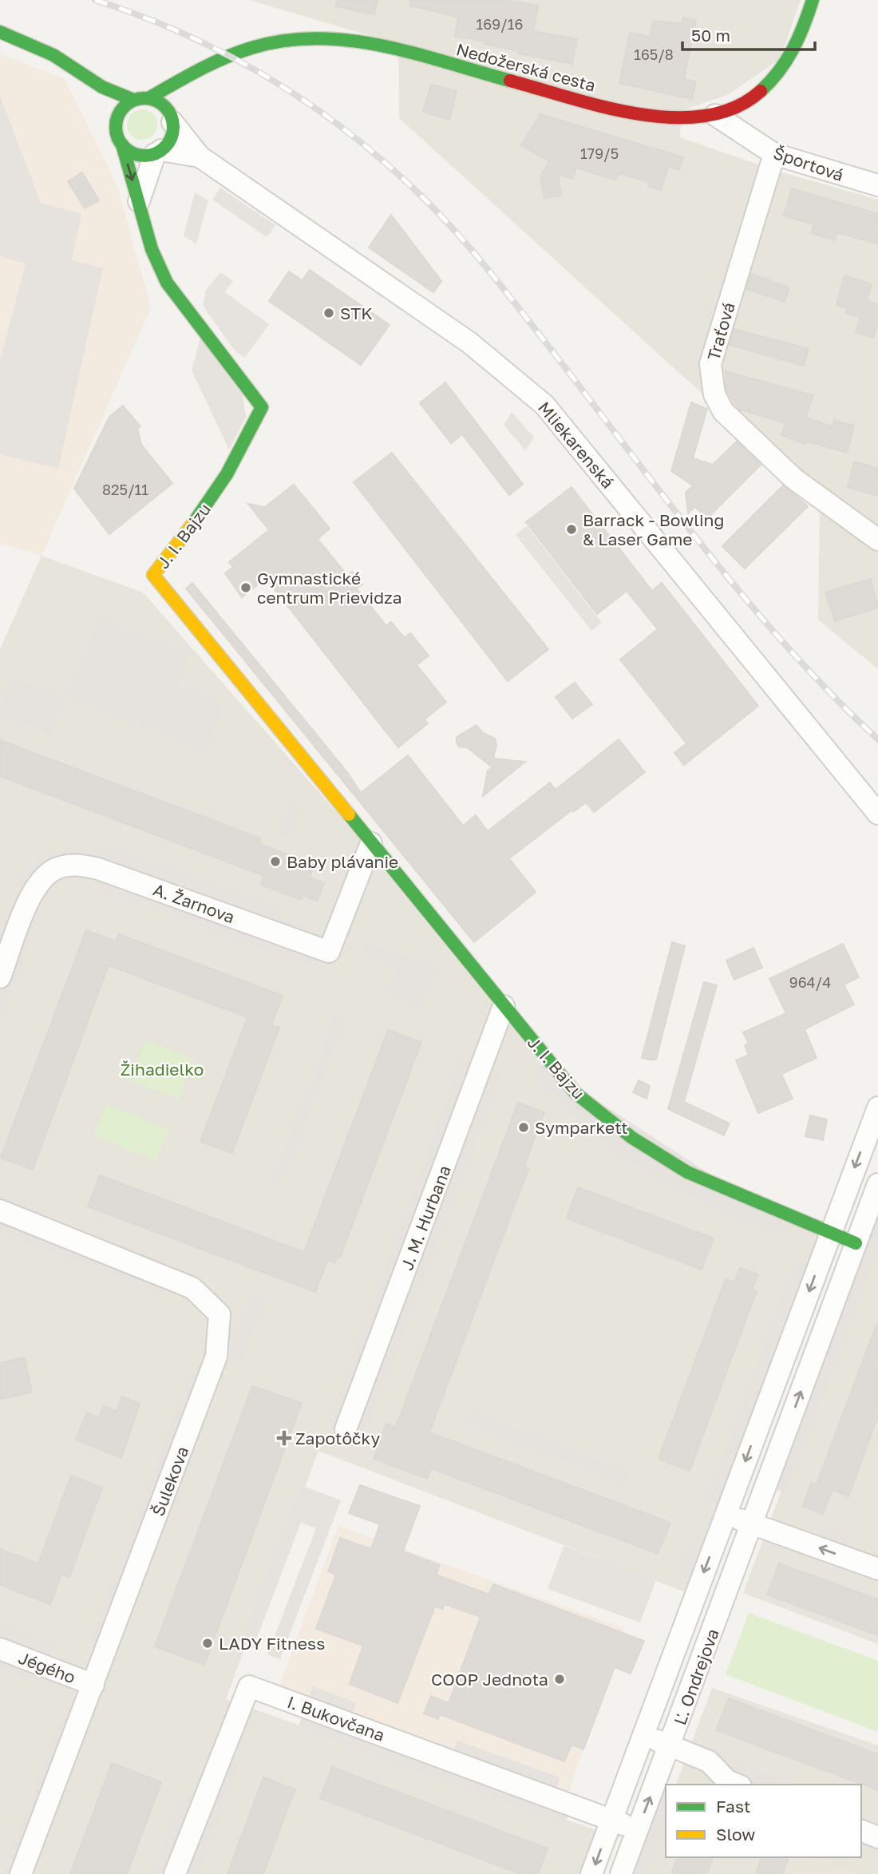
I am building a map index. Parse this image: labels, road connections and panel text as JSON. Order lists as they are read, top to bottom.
{
  "streets": {
    "street": [
      "Nedožerská cesta",
      "Športová",
      "Traťová",
      "Mliekarenská",
      "J. I. Bajzu",
      "A. Žarnova",
      "J. M. Hurbana",
      "Šulekova",
      "Jégého",
      "Ľ. Ondrejova",
      "I. Bukovčana"
    ]
  },
  "crossings": [
    ["Nedožerská cesta", "Športová"],
    ["Nedožerská cesta", "Mliekarenská"],
    ["Nedožerská cesta", "J. I. Bajzu"],
    ["Športová", "Traťová"],
    ["Mliekarenská", "J. I. Bajzu"],
    ["J. I. Bajzu", "A. Žarnova"],
    ["J. I. Bajzu", "J. M. Hurbana"],
    ["J. I. Bajzu", "Ľ. Ondrejova"],
    ["Šulekova", "Jégého"],
    ["Ľ. Ondrejova", "I. Bukovčana"]
  ],
  "parks": ["Žihadielko"],
  "places": {
    "other": [
      "STK",
      "Barrack - Bowling & Laser Game",
      "Gymnastické centrum Prievidza",
      "Baby plávanie",
      "Symparkett",
      "LADY Fitness",
      "COOP Jednota"
    ],
    "health": ["Zapotôčky"]
  },
  "house_numbers": [
    "169/16",
    "165/8",
    "179/5",
    "825/11",
    "964/4"
  ],
  "legend": ["Fast", "Slow"],
  "scale_bar": "50 m"
}
